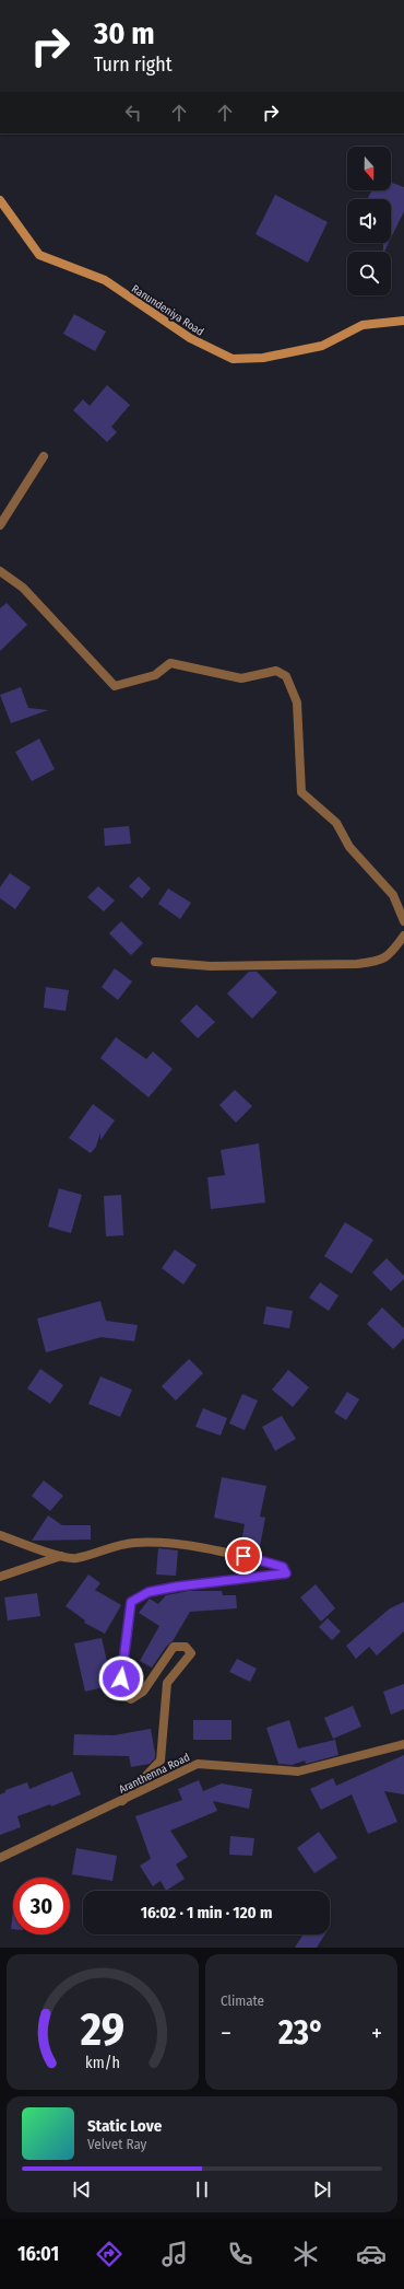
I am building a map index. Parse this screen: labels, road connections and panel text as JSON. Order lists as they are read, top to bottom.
{
  "streets": {
    "main road": ["Ranundeniya Road"],
    "street": ["Aranthenna Road"]
  },
  "north": "bottom",
  "page": {
    "turn": ["30 m", "Turn right"],
    "limit": "30",
    "trip": "16:02 · 1 min · 120 m",
    "tile": "Climate",
    "heat": ["−", "23°", "+"],
    "song": ["Static Love", "Velvet Ray"],
    "tabs": "16:01",
    "gauge": ["29", "km/h"]
  }
}
